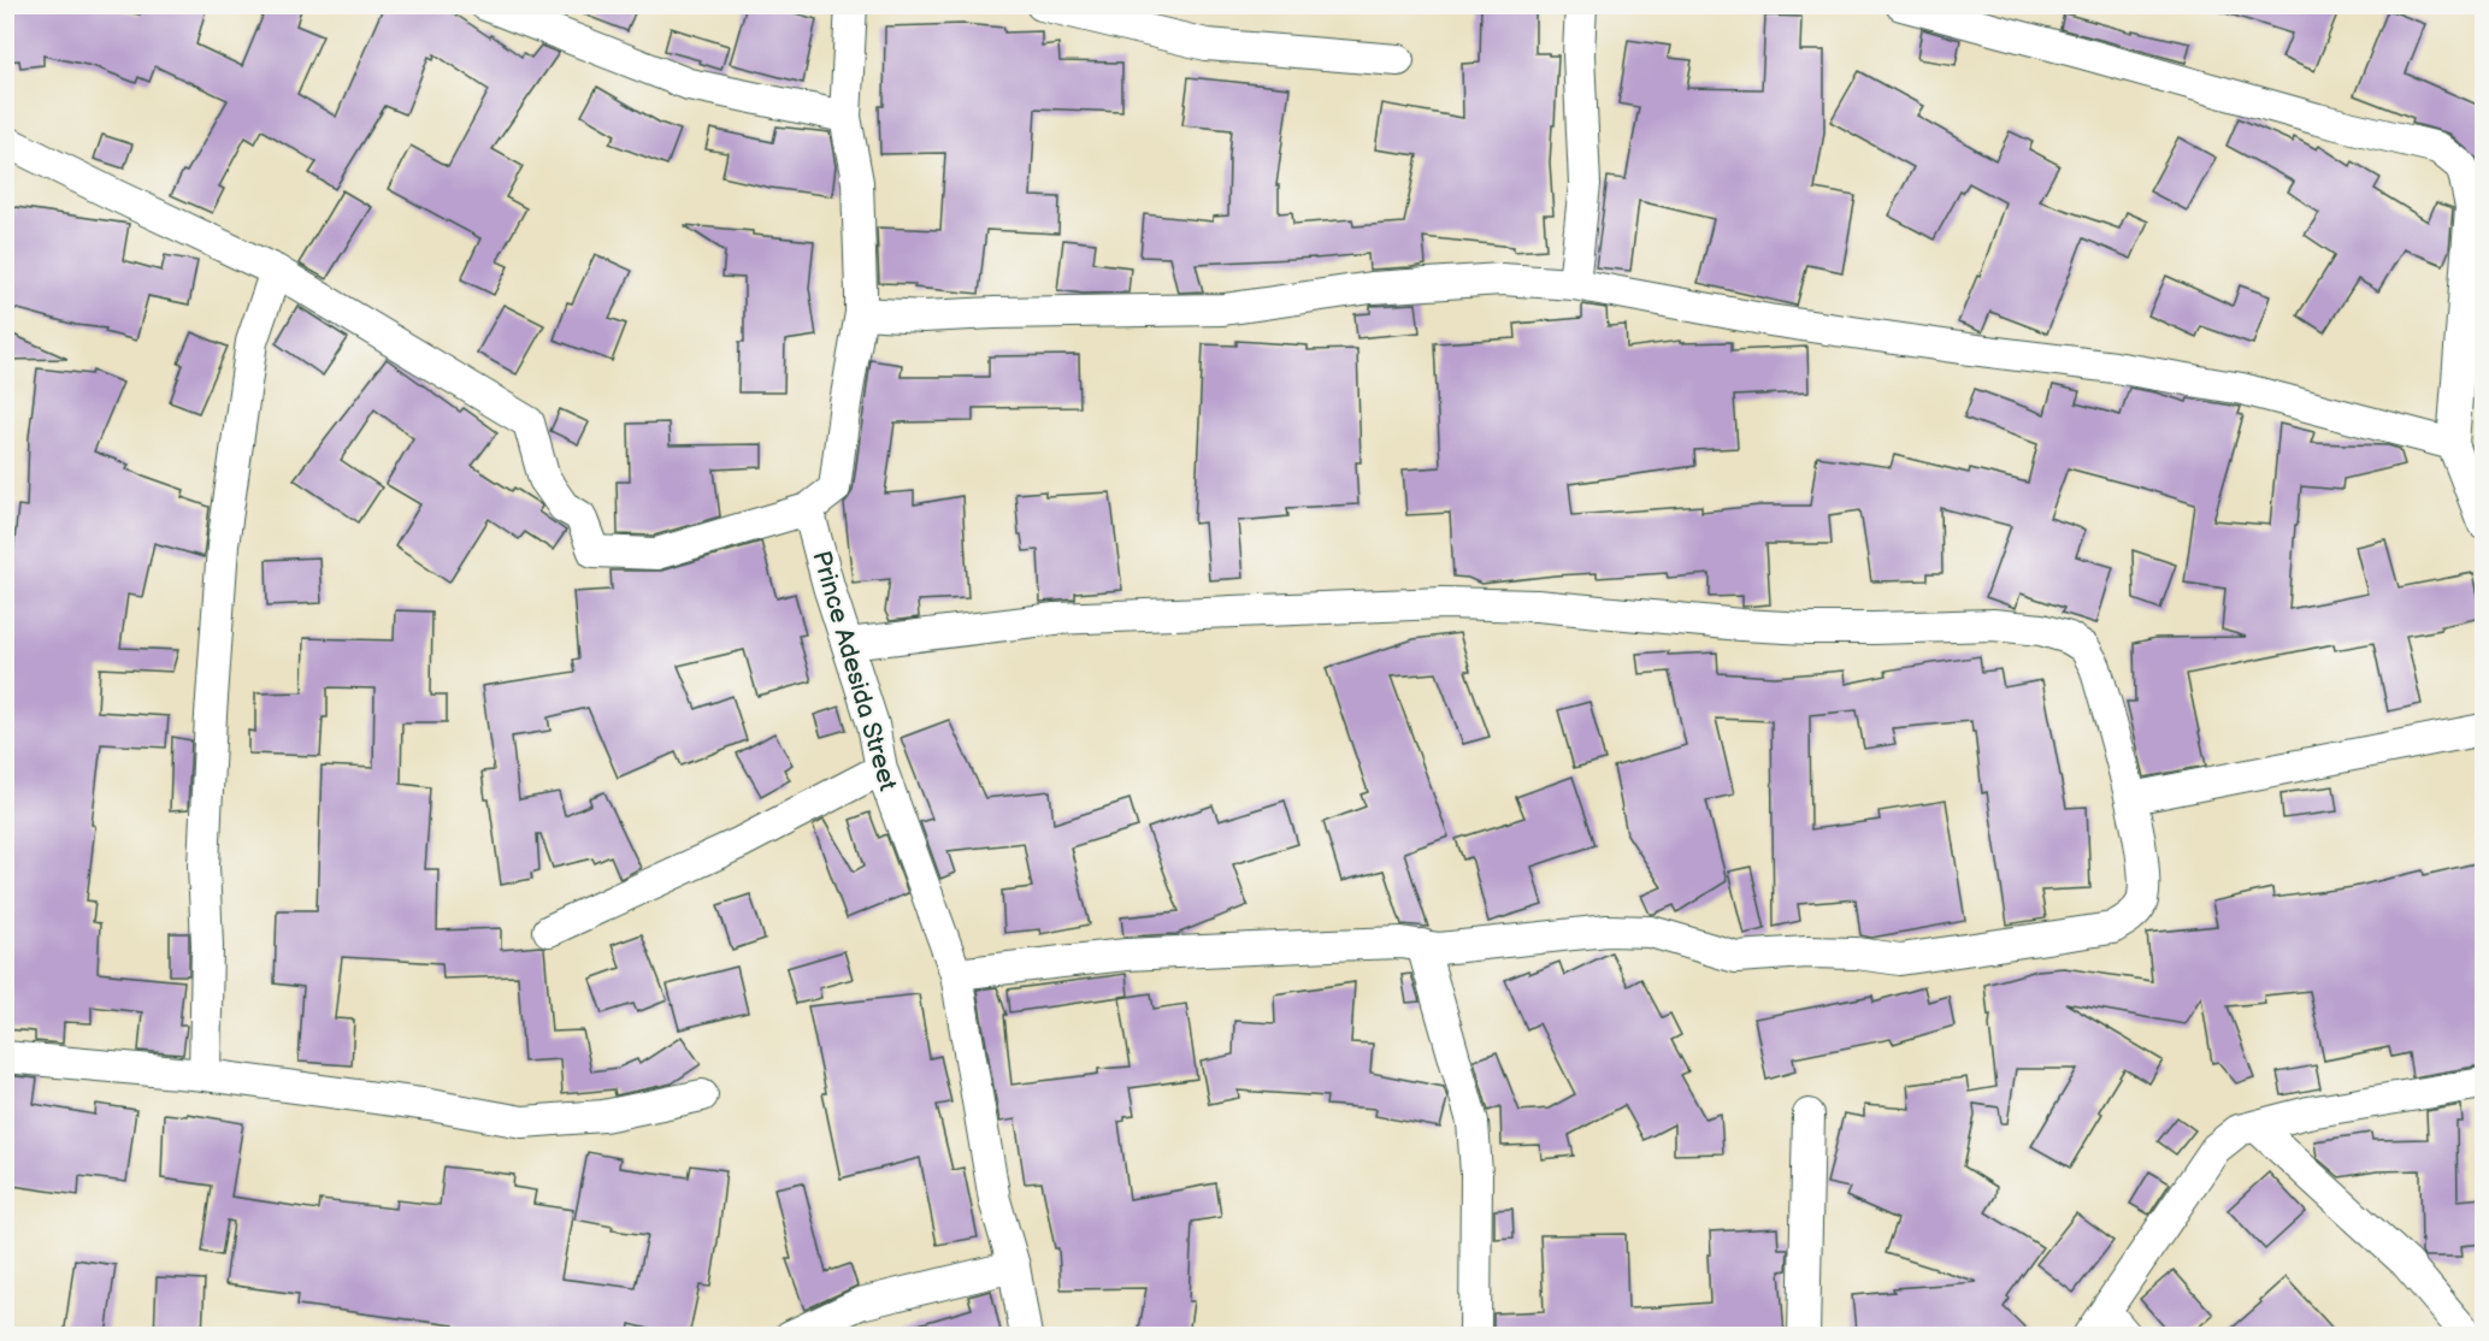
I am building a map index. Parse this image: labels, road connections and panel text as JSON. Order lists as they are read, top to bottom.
{
  "streets": {
    "street": ["Prince Adesida Street"]
  }
}
